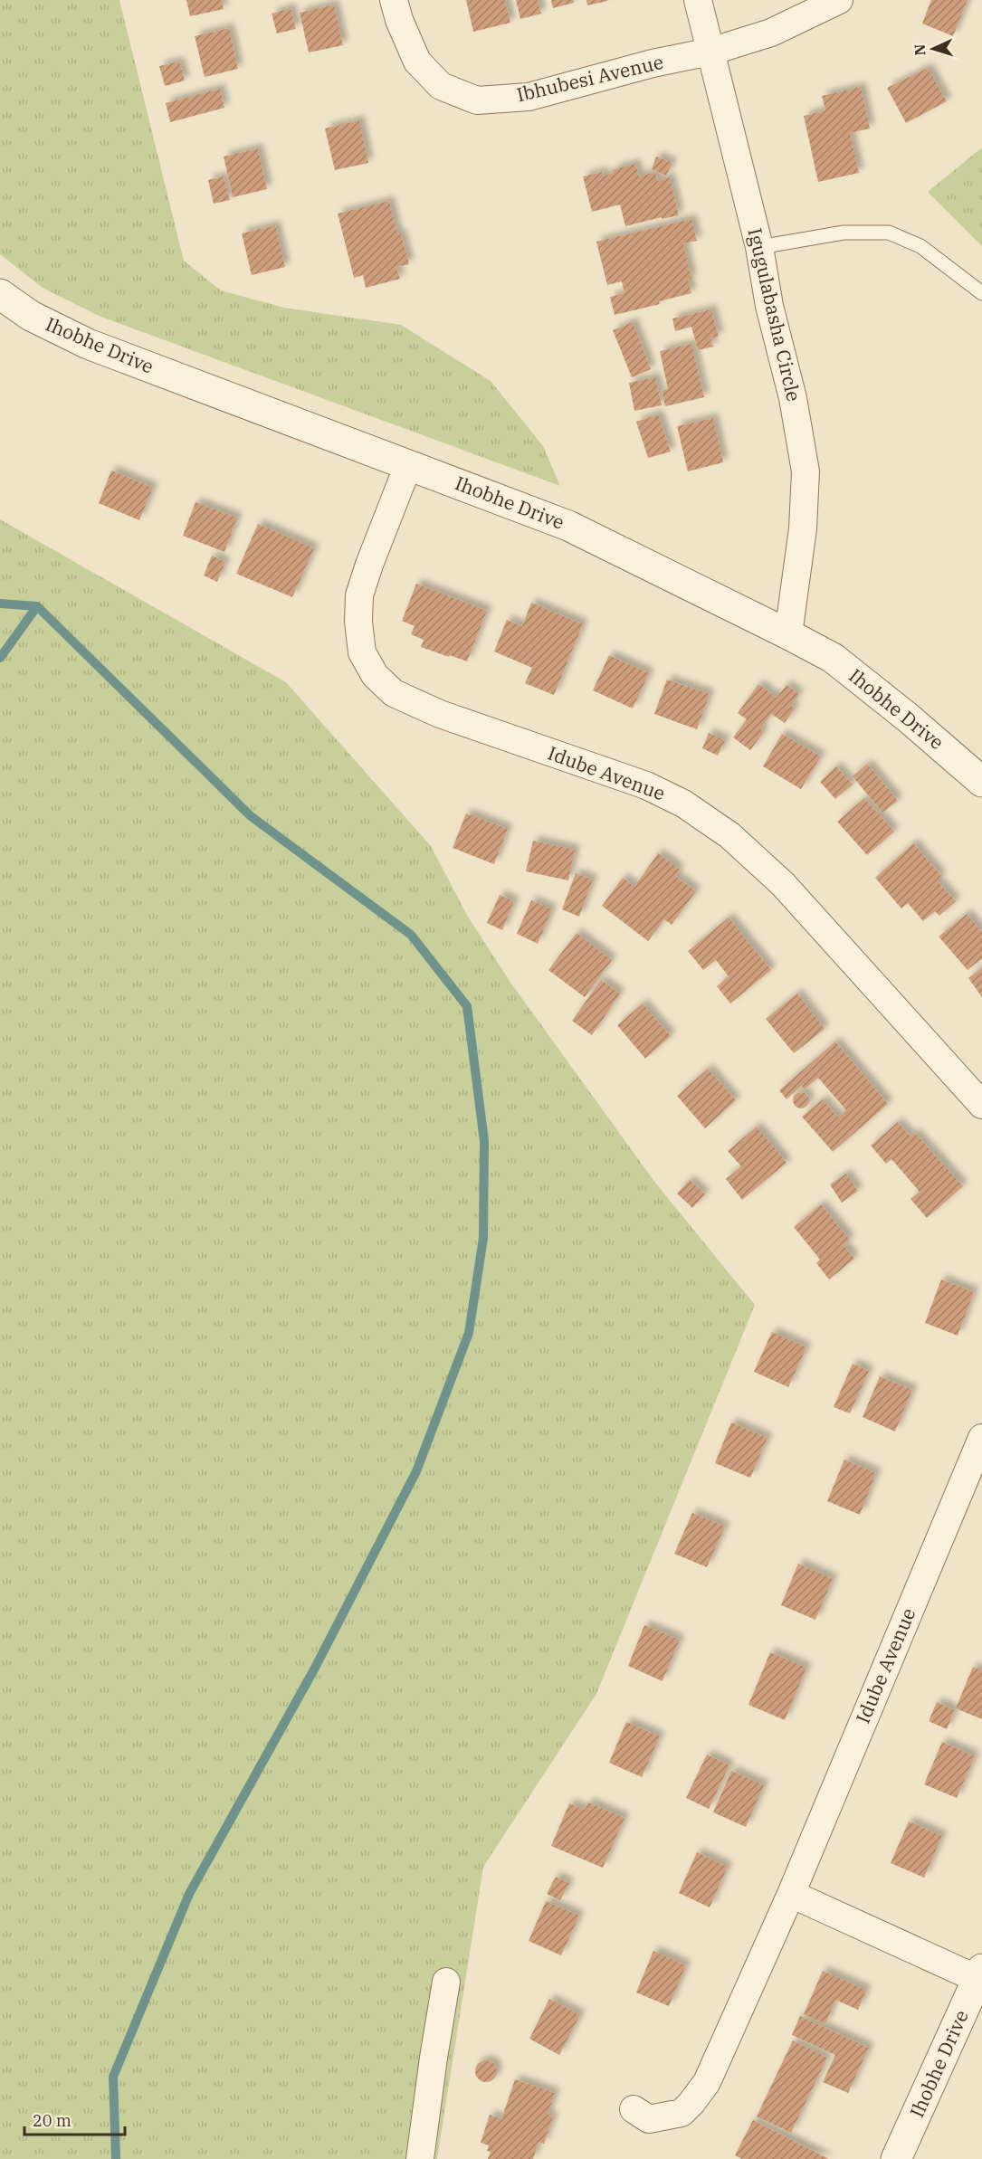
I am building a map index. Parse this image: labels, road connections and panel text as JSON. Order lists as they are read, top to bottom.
{
  "streets": {
    "street": [
      "Ibhubesi Avenue",
      "Igugulabasha Circle",
      "Ihobhe Drive",
      "Idube Avenue"
    ]
  },
  "crossings": [
    ["Ibhubesi Avenue", "Igugulabasha Circle"],
    ["Igugulabasha Circle", "Ihobhe Drive"],
    ["Ihobhe Drive", "Idube Avenue"]
  ],
  "scale_bar": "20 m",
  "north": "left"
}
